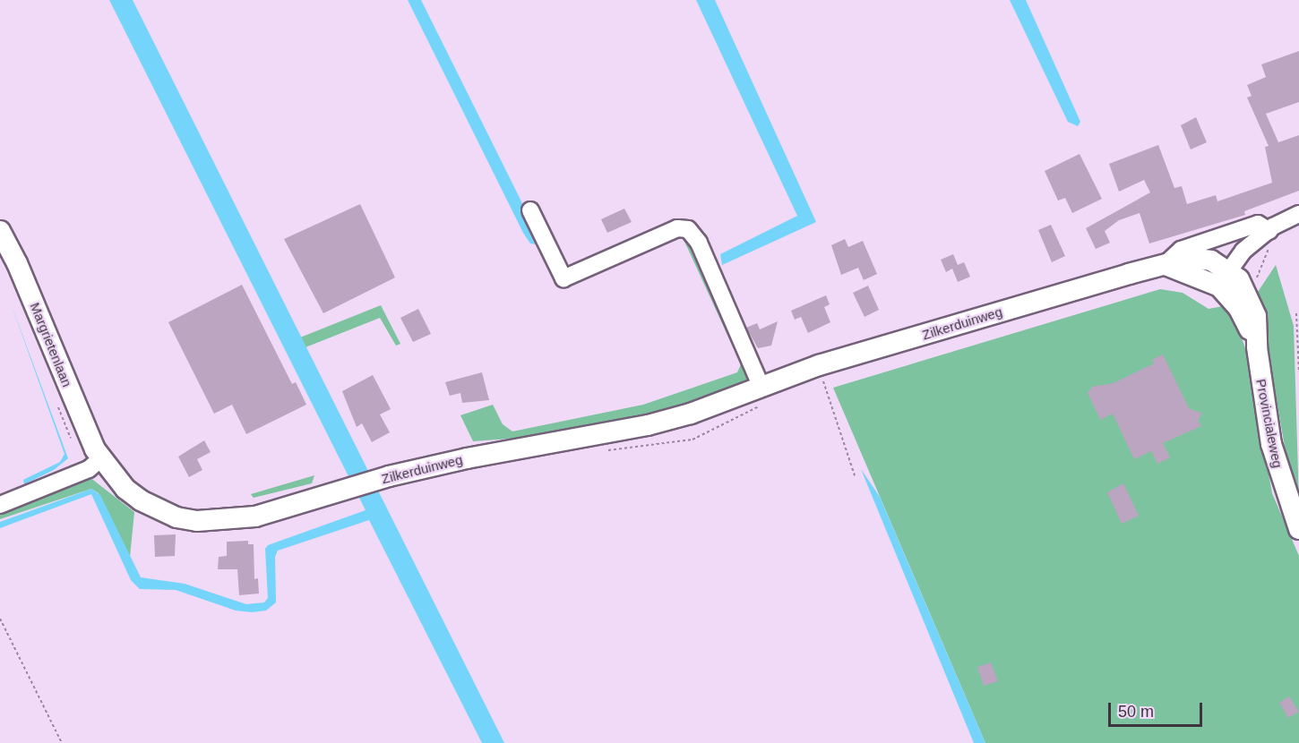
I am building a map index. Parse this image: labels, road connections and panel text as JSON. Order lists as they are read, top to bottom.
{
  "streets": {
    "main road": ["Zilkerduinweg", "Margrietenlaan", "Provincialeweg"]
  },
  "crossings": [
    ["Zilkerduinweg", "Margrietenlaan"],
    ["Zilkerduinweg", "Provincialeweg"]
  ],
  "scale_bar": "50 m"
}
